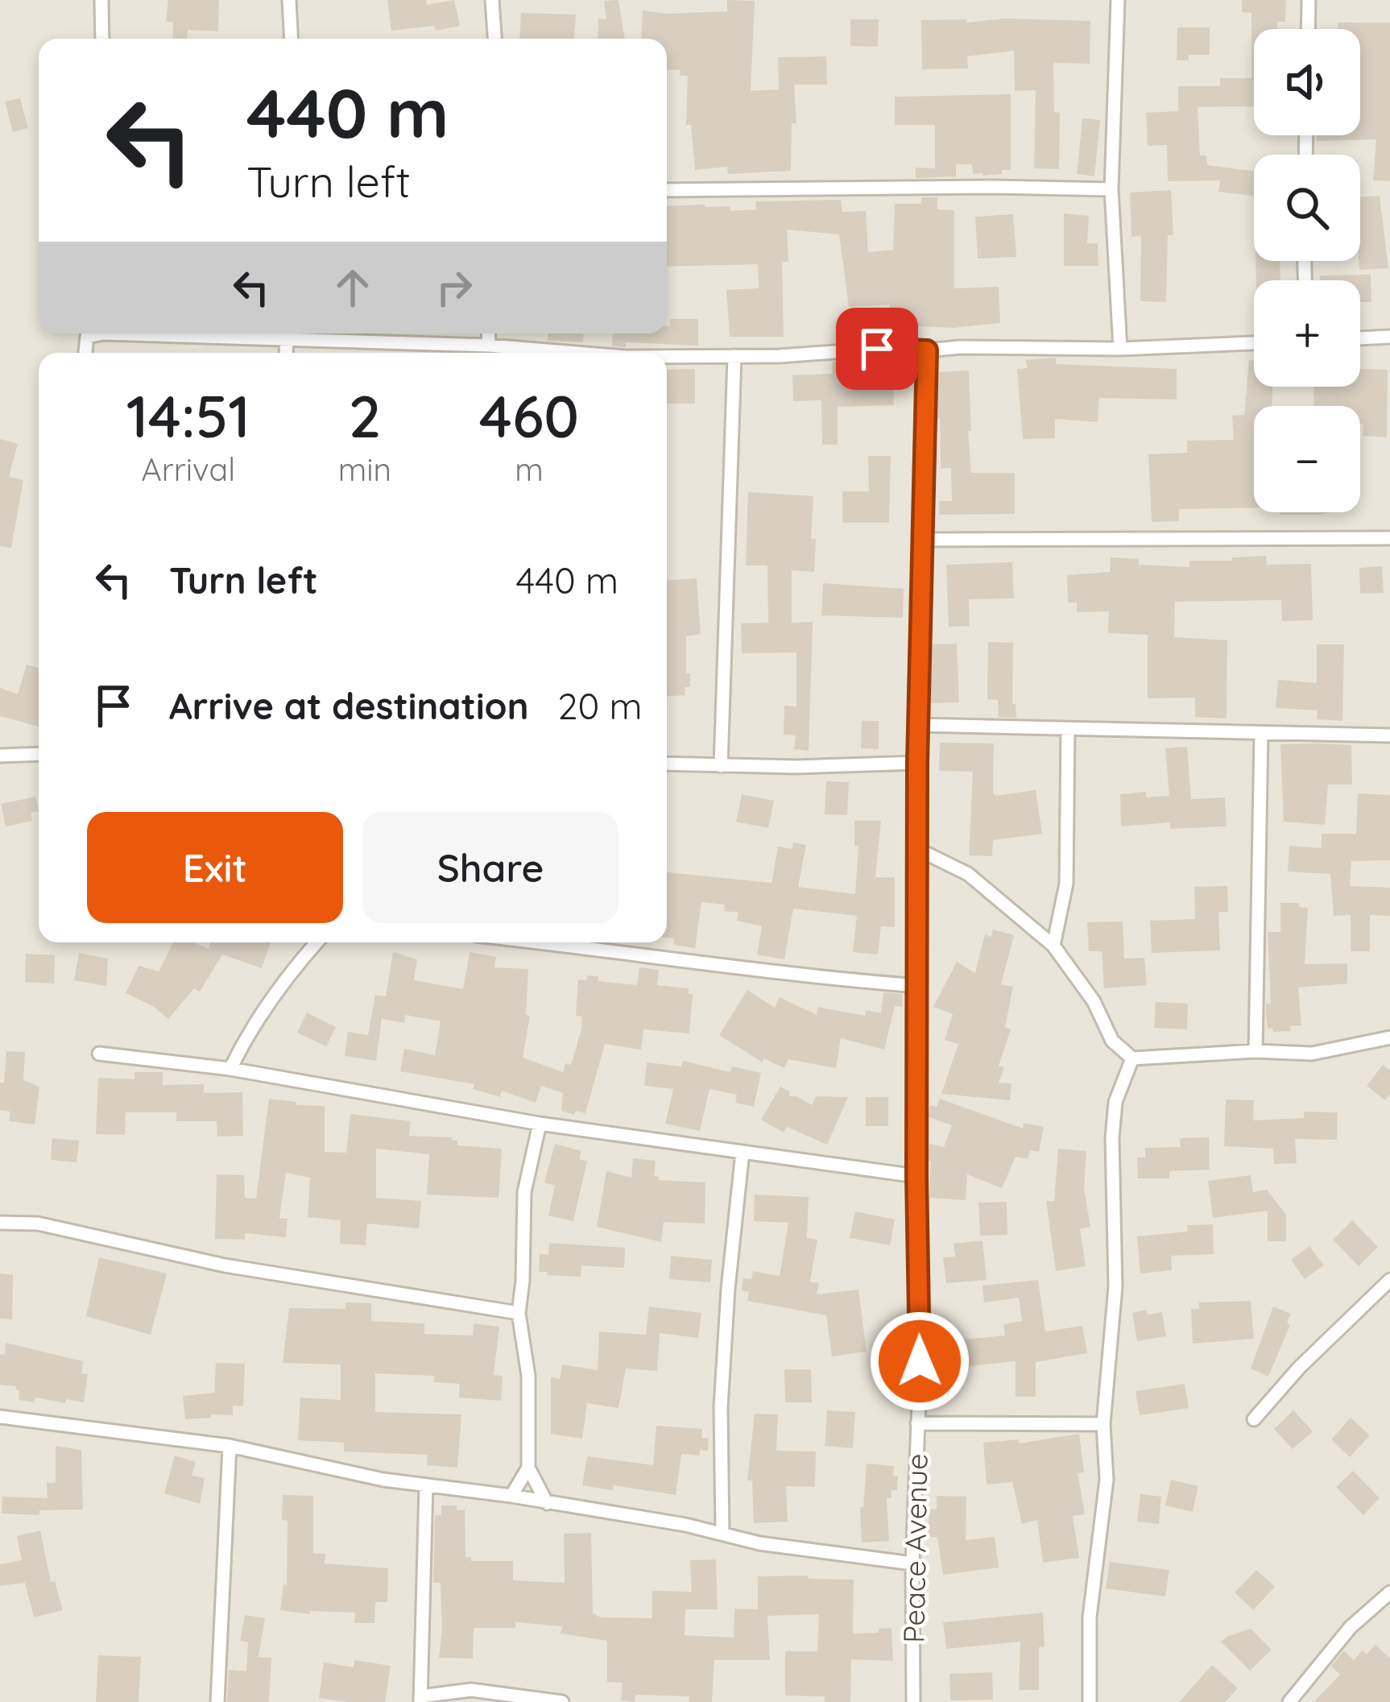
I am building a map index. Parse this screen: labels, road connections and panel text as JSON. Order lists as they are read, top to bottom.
{
  "streets": {
    "street": ["Peace Avenue"]
  },
  "page": {
    "map_buttons": ["+", "−"],
    "turn": ["440 m", "Turn left"],
    "eta": [
      "14:51",
      "Arrival",
      "2",
      "min",
      "460",
      "m"
    ],
    "list": [
      {
        "name": "Turn left",
        "value": "440 m"
      },
      {
        "name": "Arrive at destination",
        "value": "20 m"
      }
    ],
    "buttons": ["Exit", "Share"]
  }
}
